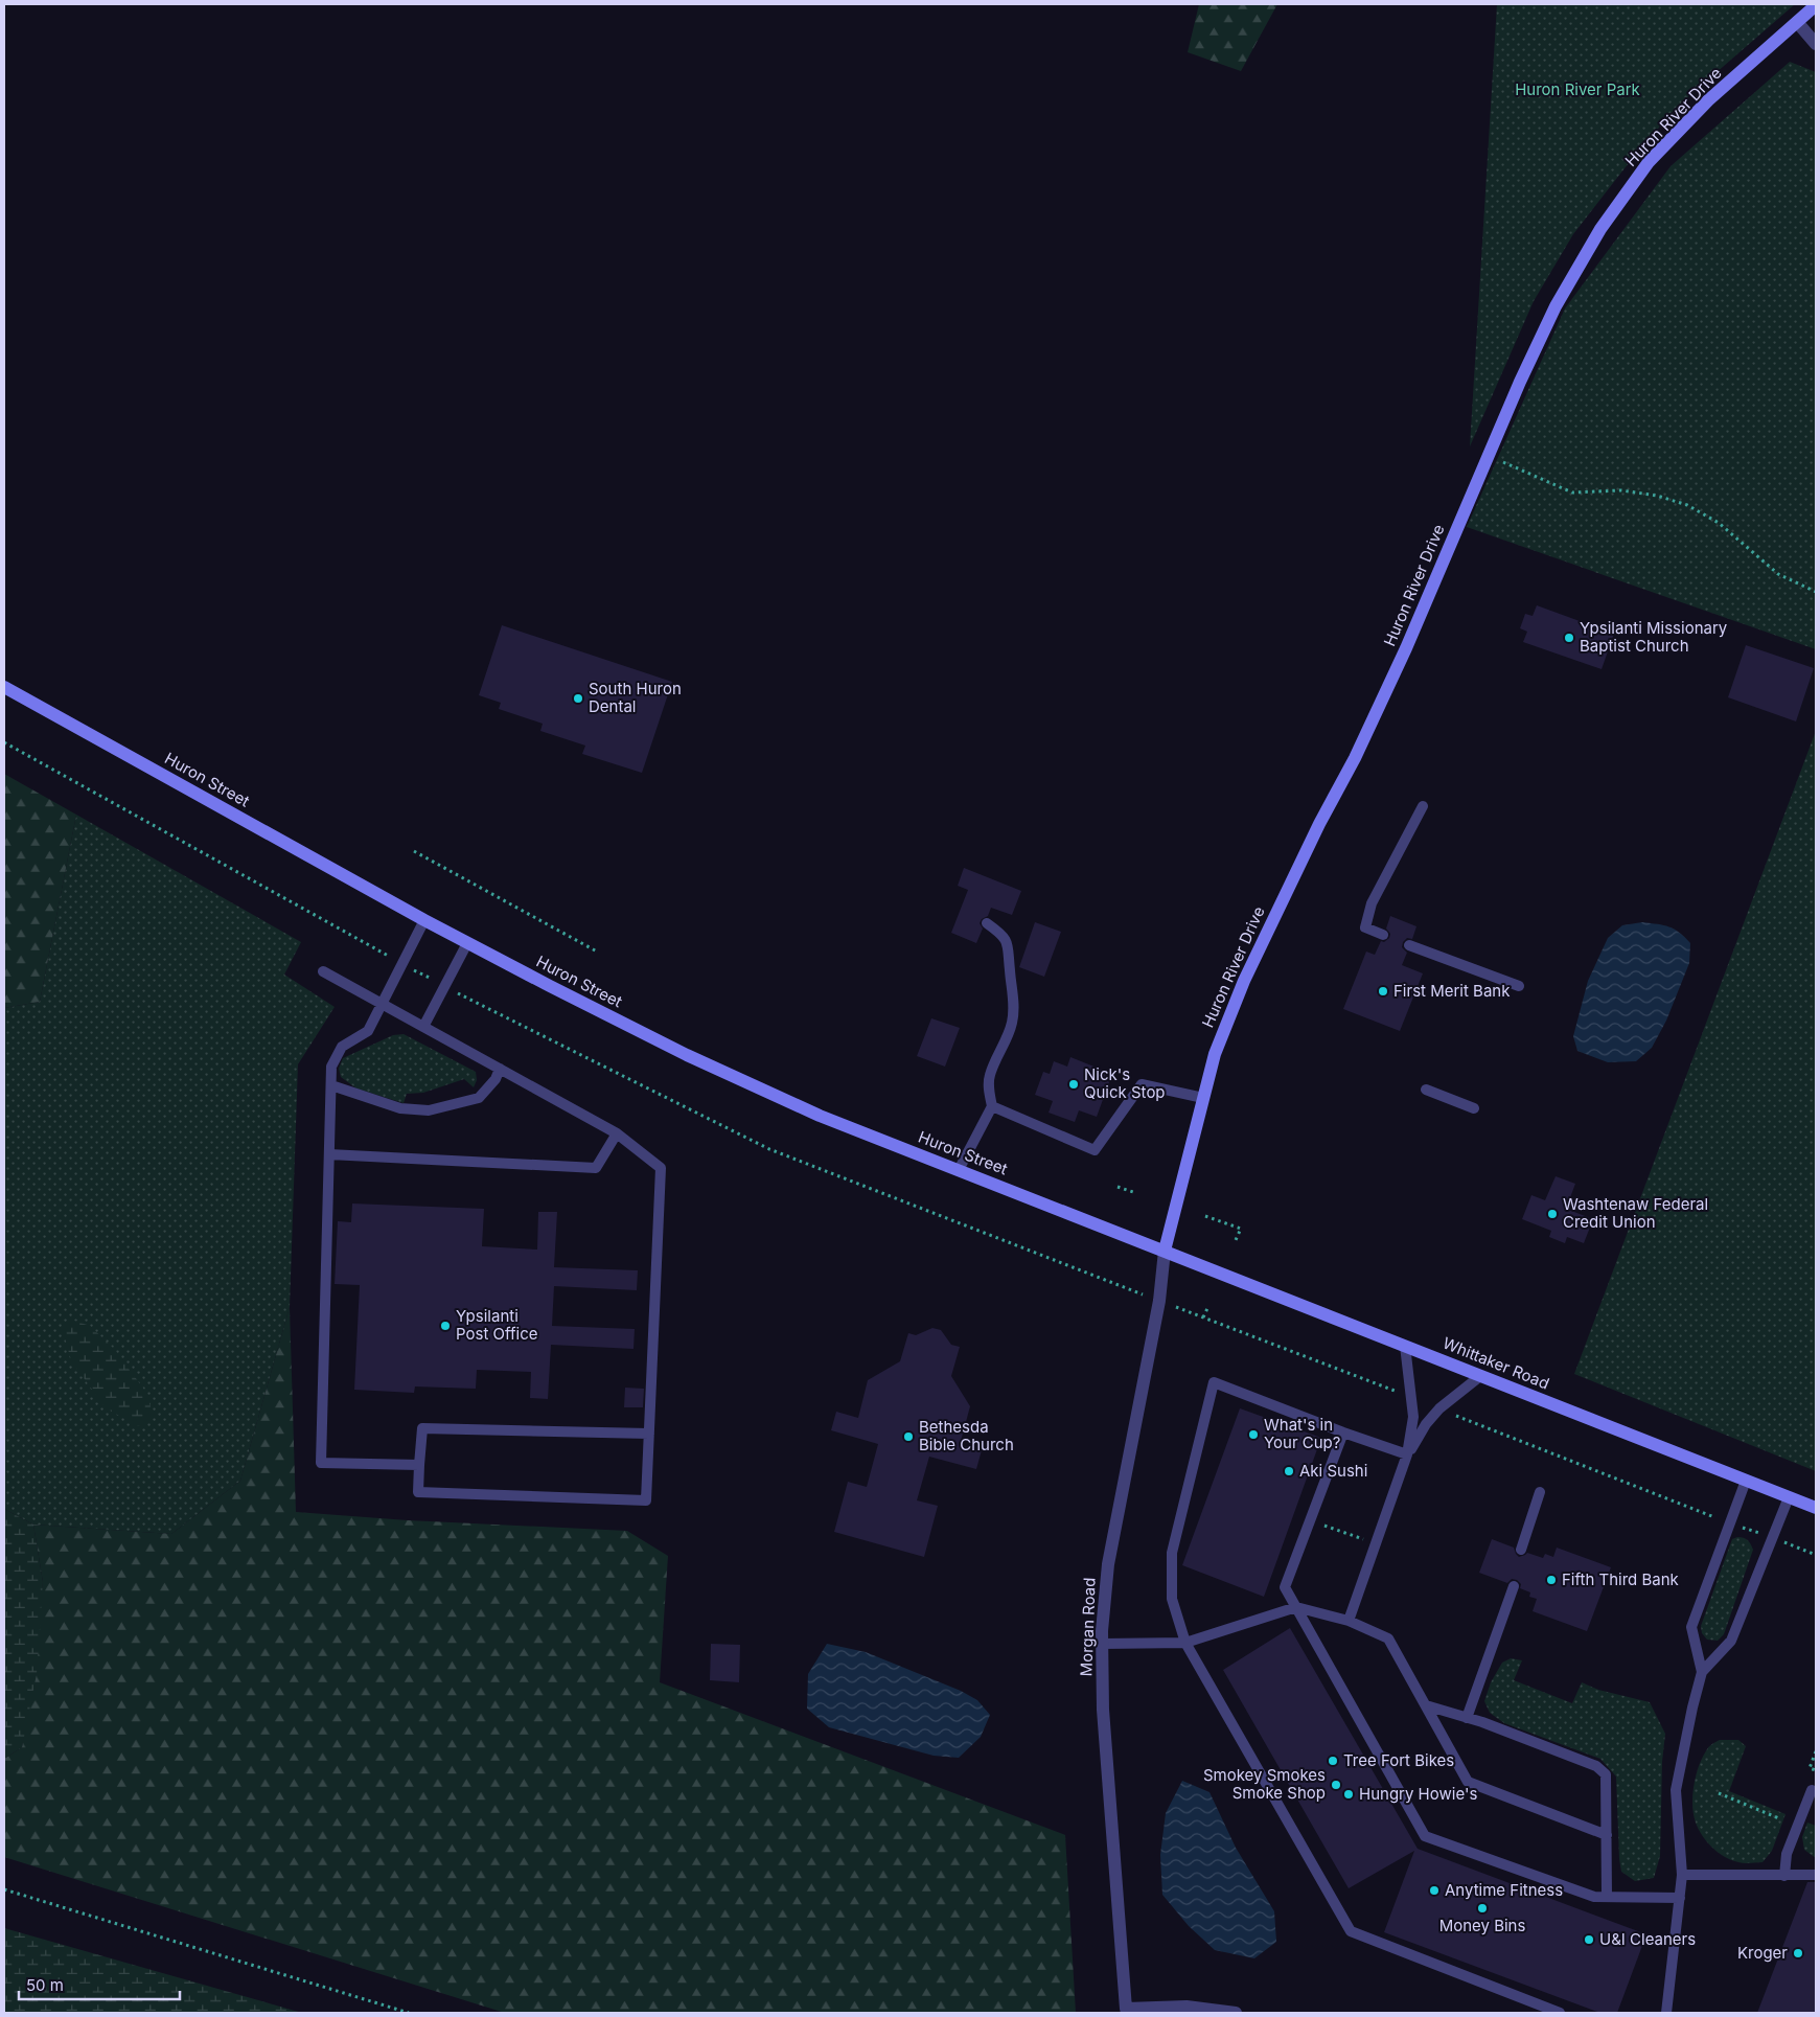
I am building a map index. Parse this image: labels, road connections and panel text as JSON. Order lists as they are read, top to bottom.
{
  "streets": {
    "main road": ["Huron River Drive", "Huron Street", "Whittaker Road"],
    "street": ["Morgan Road"]
  },
  "crossings": [
    ["Huron River Drive", "Huron Street"],
    ["Huron River Drive", "Whittaker Road"],
    ["Huron River Drive", "Morgan Road"],
    ["Huron Street", "Whittaker Road"],
    ["Huron Street", "Morgan Road"],
    ["Whittaker Road", "Morgan Road"]
  ],
  "parks": ["Huron River Park"],
  "places": [
    "Ypsilanti Missionary Baptist Church",
    "South Huron Dental",
    "First Merit Bank",
    "Nick's Quick Stop",
    "Washtenaw Federal Credit Union",
    "Ypsilanti Post Office",
    "What's in Your Cup?",
    "Bethesda Bible Church",
    "Aki Sushi",
    "Fifth Third Bank",
    "Tree Fort Bikes",
    "Smokey Smokes Smoke Shop",
    "Hungry Howie's",
    "Anytime Fitness",
    "Money Bins",
    "U&I Cleaners",
    "Kroger"
  ],
  "scale_bar": "50 m"
}
